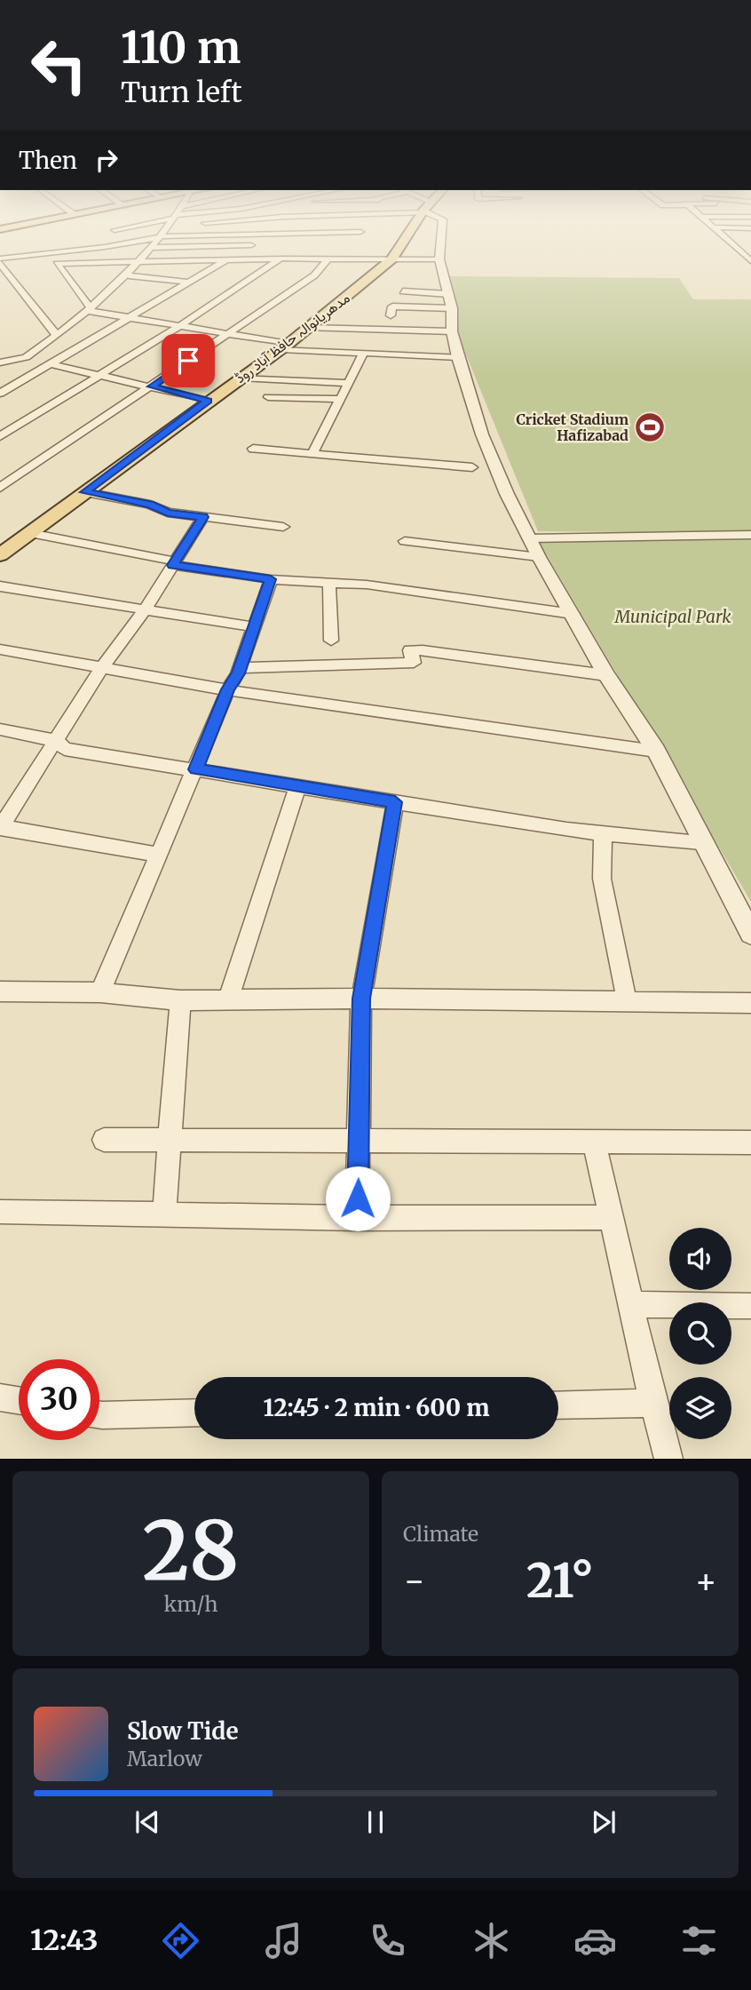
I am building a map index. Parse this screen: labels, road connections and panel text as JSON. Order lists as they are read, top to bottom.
{
  "streets": {
    "main road": ["مدھریانوالہ حافظ آباد روڈ"]
  },
  "parks": ["Municipal Park"],
  "places": {
    "sports": ["Cricket Stadium Hafizabad"]
  },
  "page": {
    "turn": ["110 m", "Turn left"],
    "then": "Then",
    "limit": "30",
    "trip": "12:45 · 2 min · 600 m",
    "tile": [
      ["28", "km/h"],
      "Climate"
    ],
    "heat": ["−", "21°", "+"],
    "song": ["Slow Tide", "Marlow"],
    "tabs": "12:43"
  }
}
